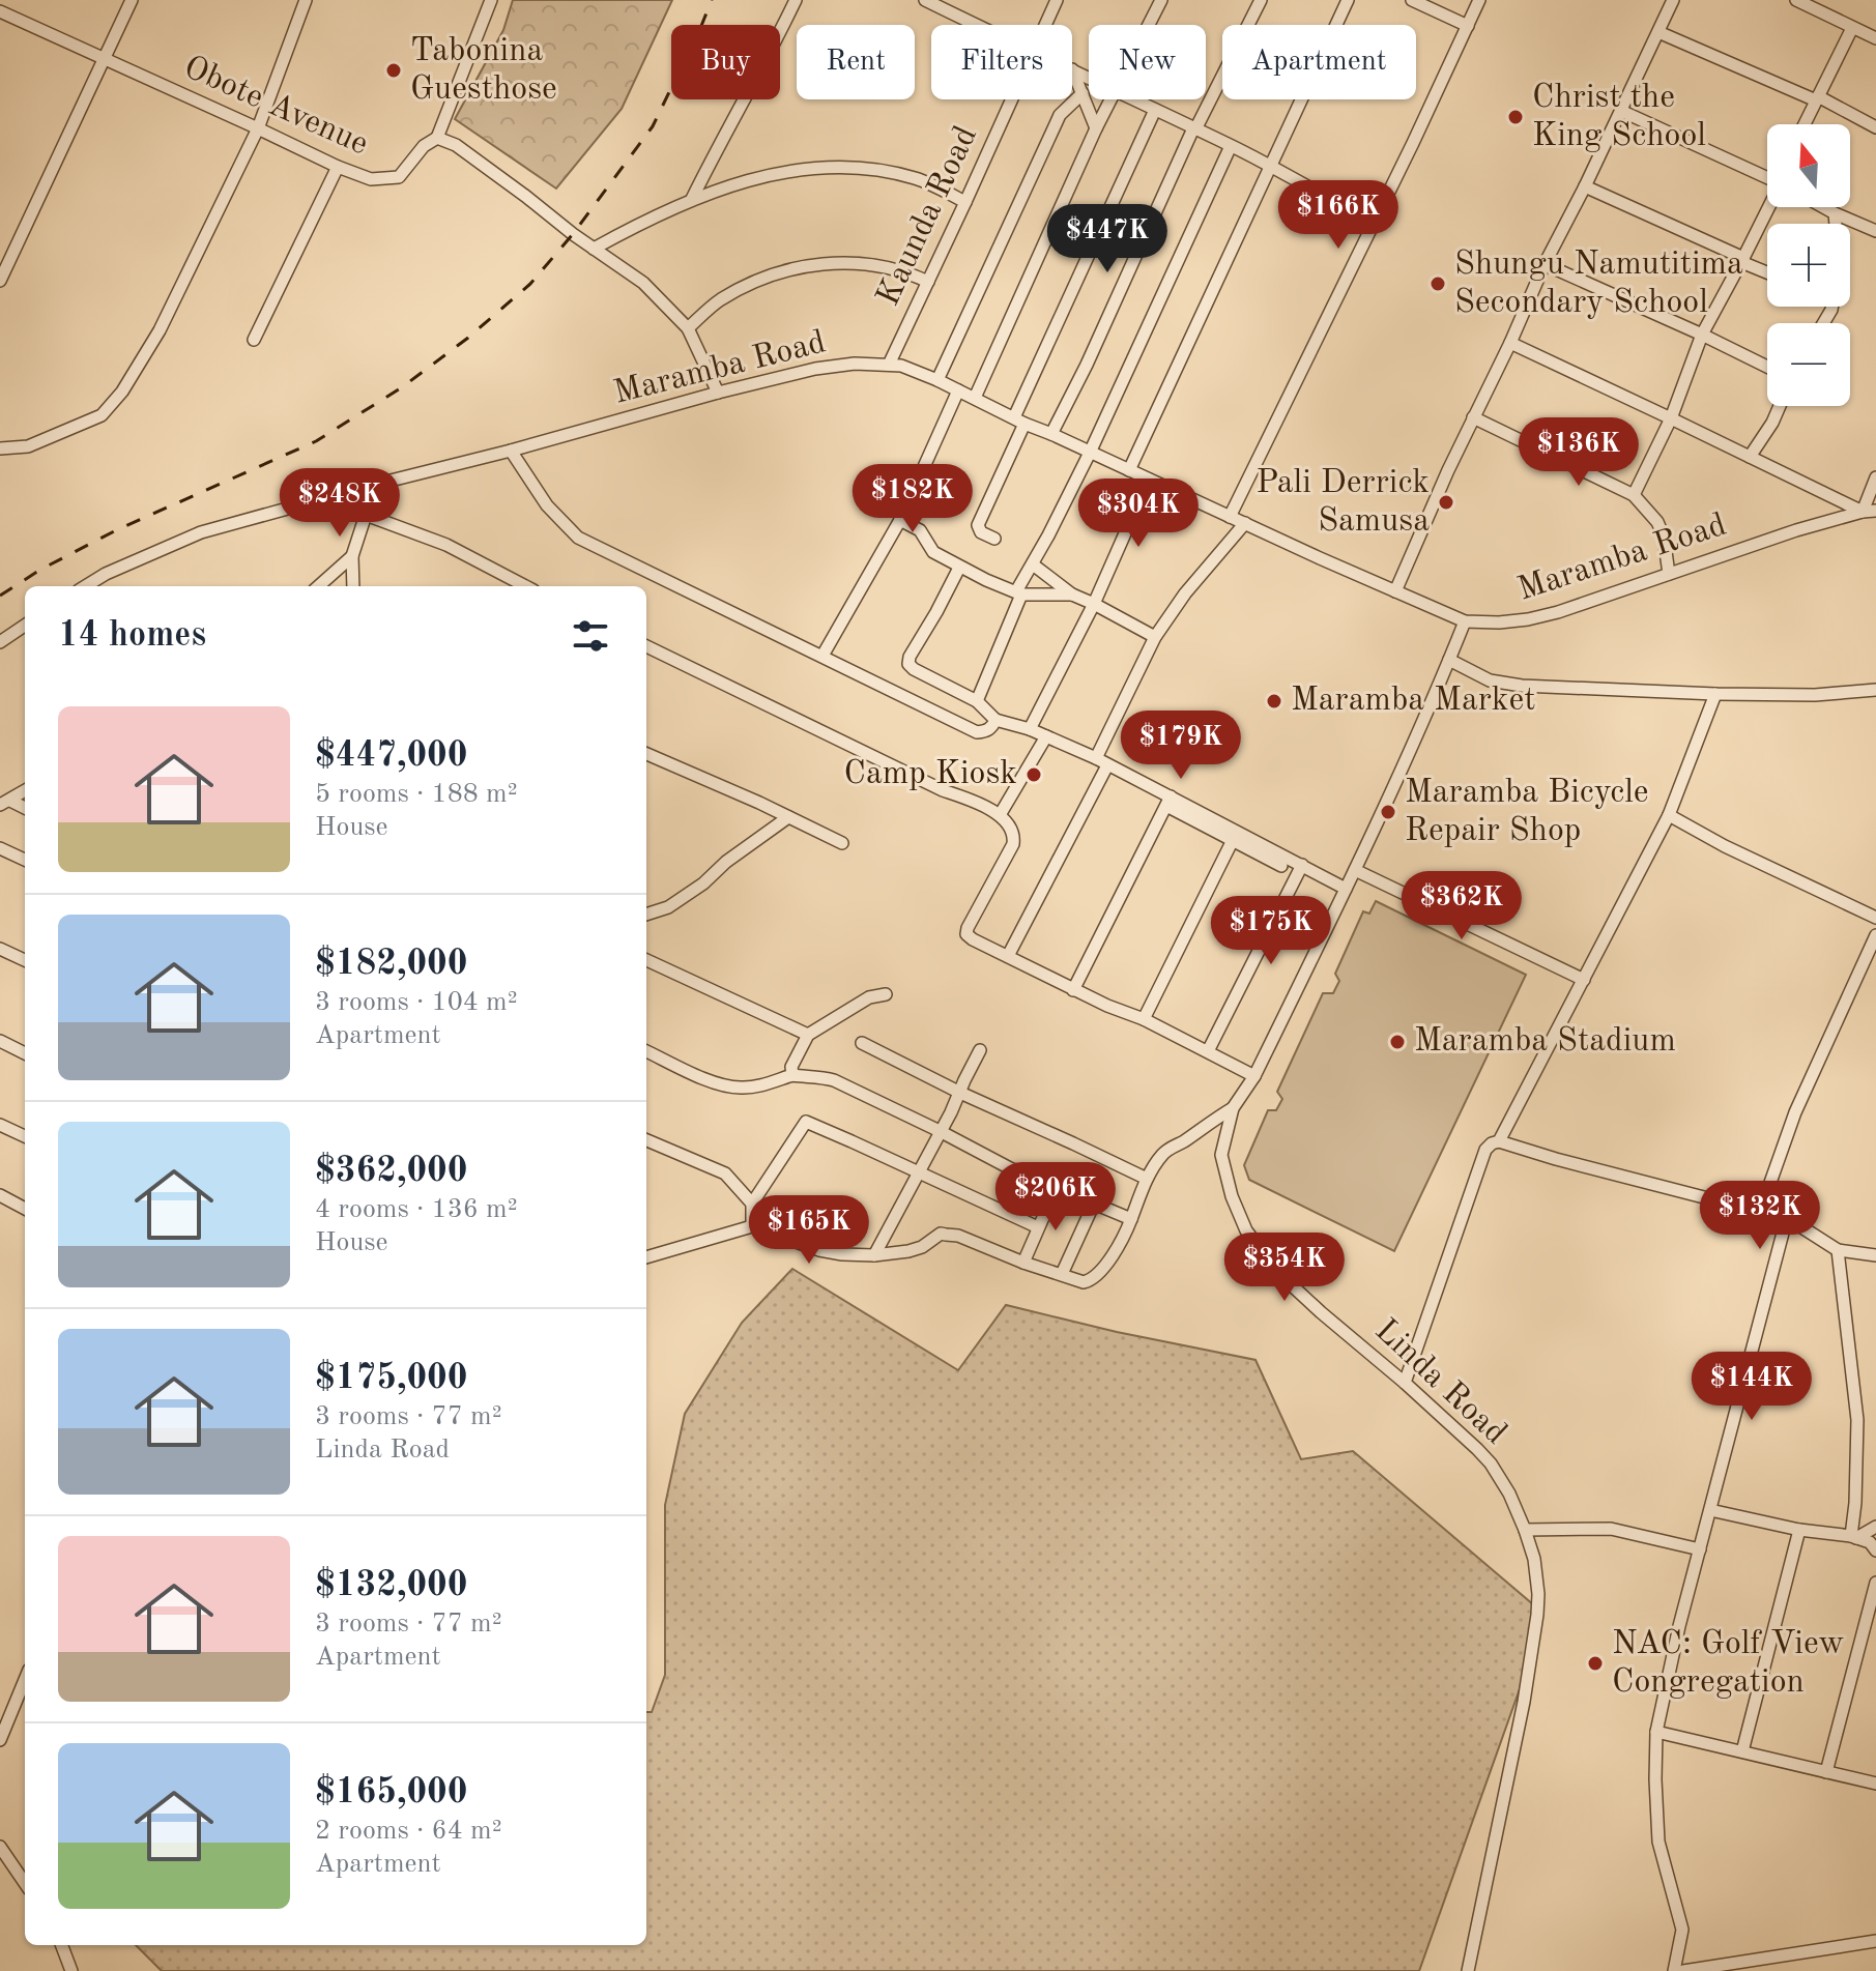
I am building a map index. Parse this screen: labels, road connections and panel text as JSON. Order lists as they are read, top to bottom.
{
  "streets": {
    "street": [
      "Obote Avenue",
      "Kaunda Road",
      "Maramba Road",
      "Linda Road"
    ]
  },
  "crossings": [
    ["Kaunda Road", "Maramba Road"],
    ["Maramba Road", "Linda Road"]
  ],
  "places": [
    "Tabonina Guesthose",
    "Christ the King School",
    "Shungu Namutitima Secondary School",
    "Pali Derrick Samusa",
    "Maramba Market",
    "Camp Kiosk",
    "Maramba Bicycle Repair Shop",
    "Maramba Stadium",
    "NAC: Golf View Congregation"
  ],
  "north": "top",
  "page": {
    "chip": [
      "Buy",
      "Rent",
      "Filters",
      "New",
      "Apartment"
    ],
    "map_buttons": ["+", "−"],
    "price": [
      "$166K",
      "$447K",
      "$136K",
      "$182K",
      "$248K",
      "$304K",
      "$179K",
      "$362K",
      "$175K",
      "$206K",
      "$132K",
      "$165K",
      "$354K",
      "$144K"
    ],
    "heading": "14 homes",
    "list": [
      {
        "name": "$447,000",
        "note": "5 rooms · 188 m² · House"
      },
      {
        "name": "$182,000",
        "note": "3 rooms · 104 m² · Apartment"
      },
      {
        "name": "$362,000",
        "note": "4 rooms · 136 m² · House"
      },
      {
        "name": "$175,000",
        "note": "3 rooms · 77 m² · Linda Road"
      },
      {
        "name": "$132,000",
        "note": "3 rooms · 77 m² · Apartment"
      },
      {
        "name": "$165,000",
        "note": "2 rooms · 64 m² · Apartment"
      }
    ]
  }
}
